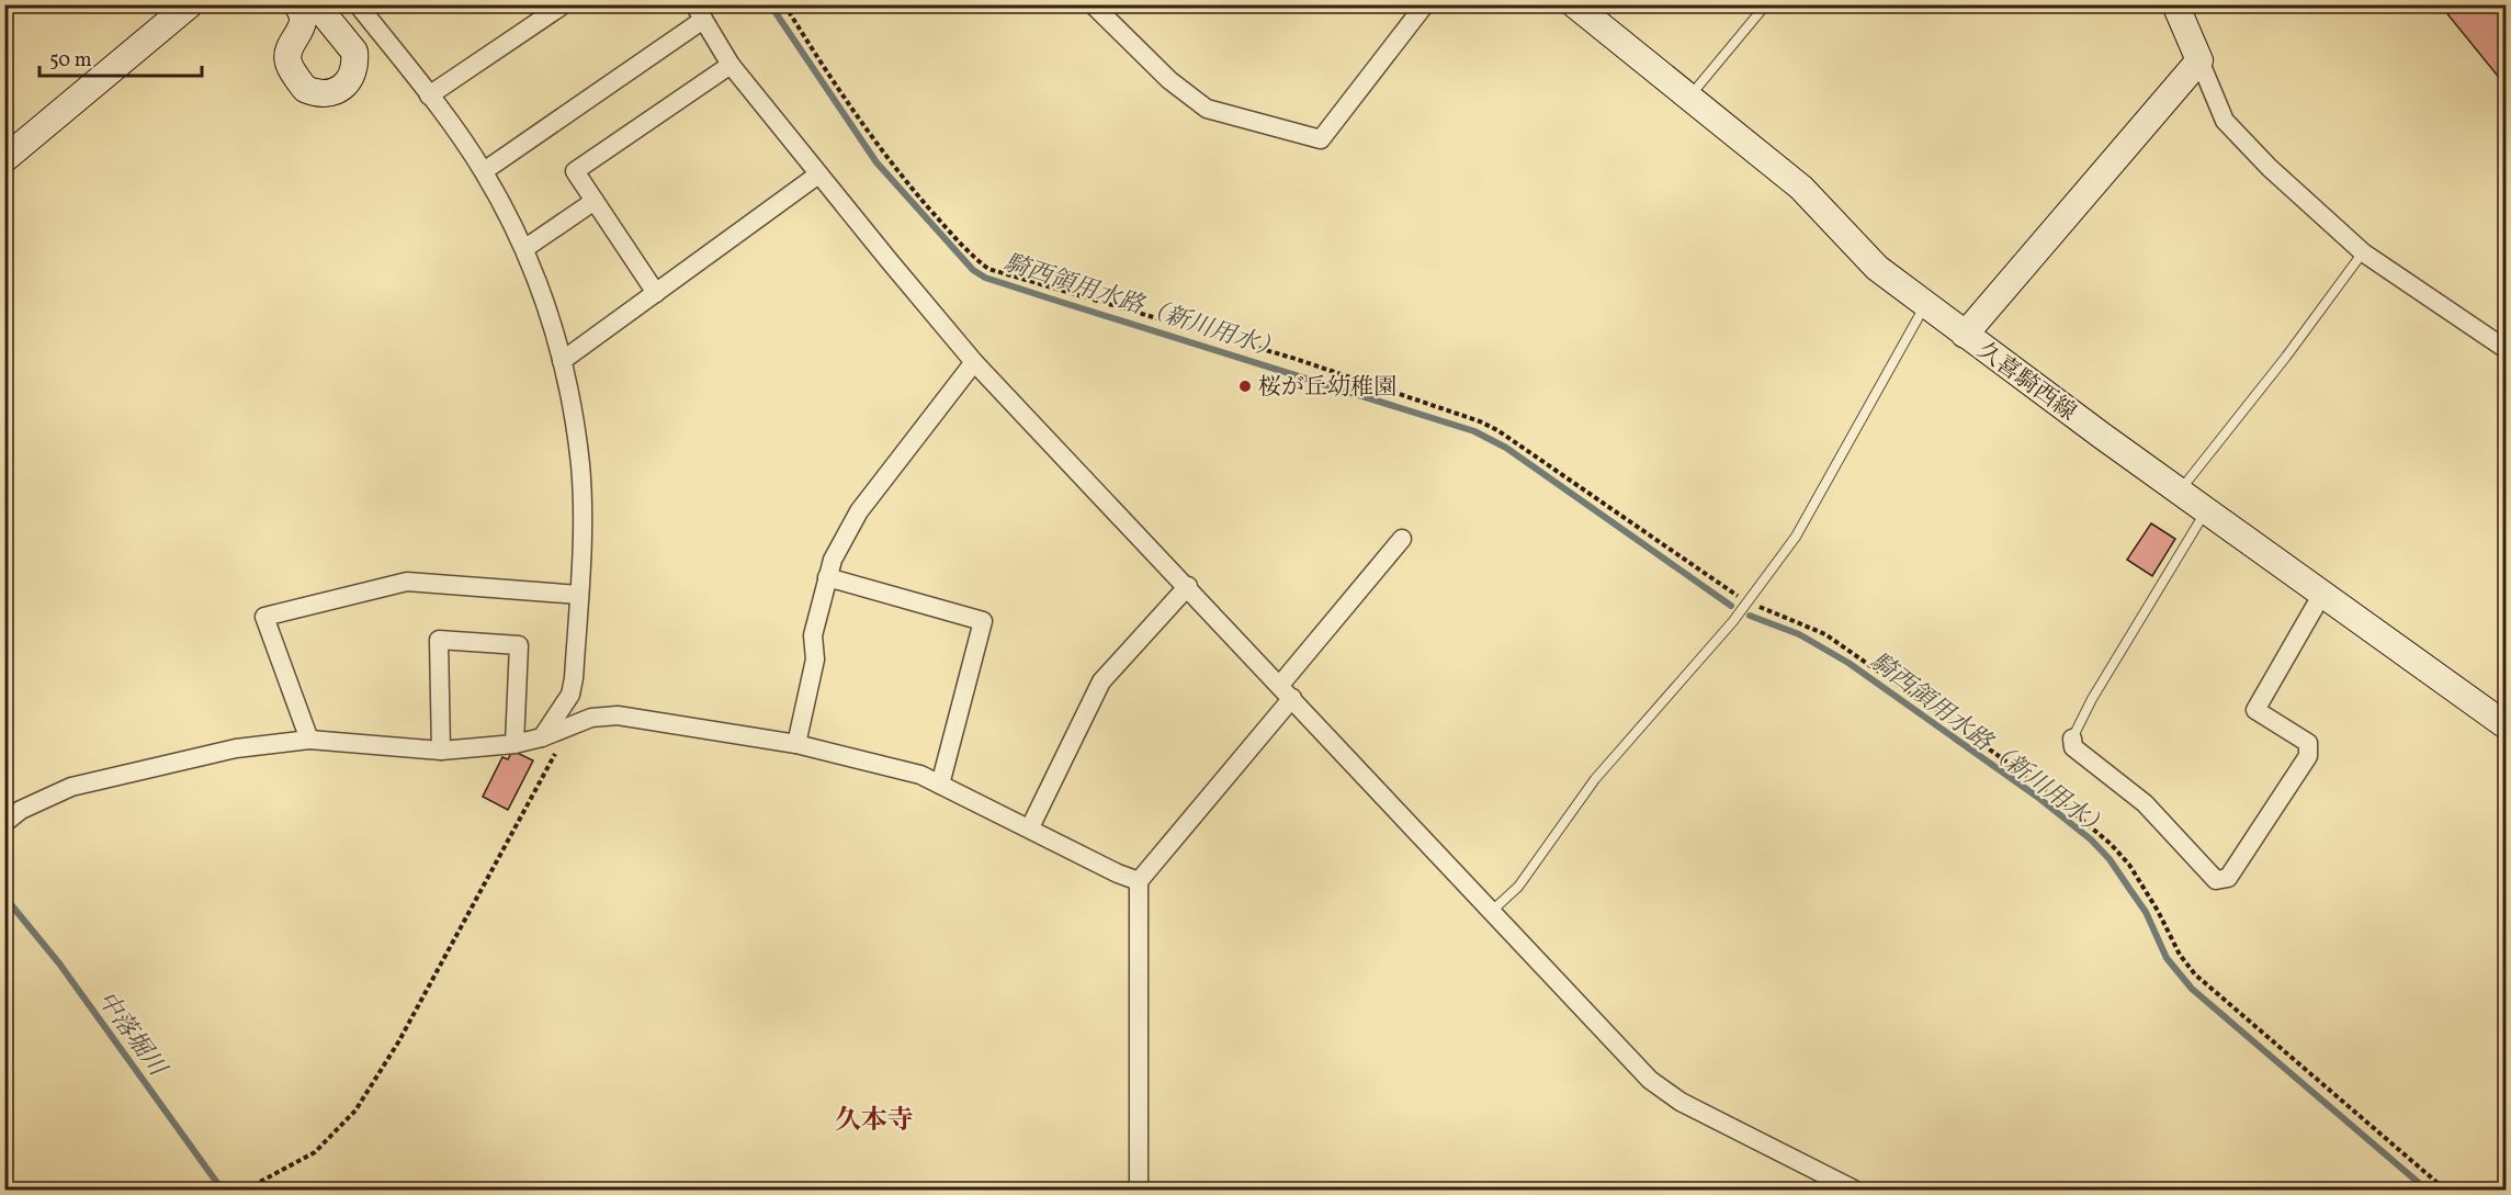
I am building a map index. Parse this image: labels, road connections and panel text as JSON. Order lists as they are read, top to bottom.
{
  "streets": {
    "main road": ["久喜騎西線"]
  },
  "districts": ["久本寺"],
  "water": ["騎西領用水路（新川用水）", "中落堀川"],
  "places": ["桜が丘幼稚園"],
  "scale_bar": "50 m"
}
